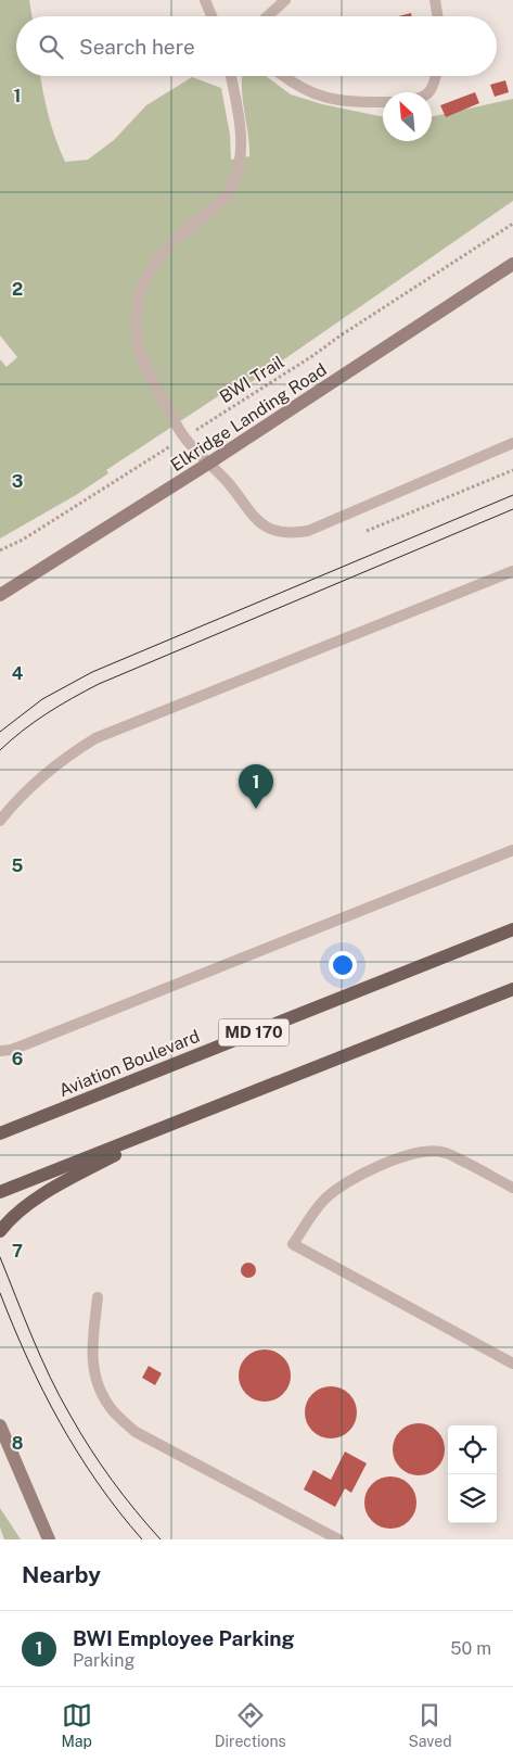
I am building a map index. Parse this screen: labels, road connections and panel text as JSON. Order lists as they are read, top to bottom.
{
  "streets": {
    "main road": ["MD 170", "Aviation Boulevard"],
    "street": ["Elkridge Landing Road"],
    "path": ["BWI Trail"]
  },
  "north": "top left",
  "page": {
    "search": "Search here",
    "pins": "1",
    "heading": "Nearby",
    "list": [
      {
        "mark": "1",
        "name": "BWI Employee Parking",
        "note": "Parking",
        "value": "50 m"
      }
    ],
    "nav": ["Map", "Directions", "Saved"]
  },
  "grid": {
    "rows": [
      "1",
      "2",
      "3",
      "4",
      "5",
      "6",
      "7",
      "8"
    ]
  }
}
